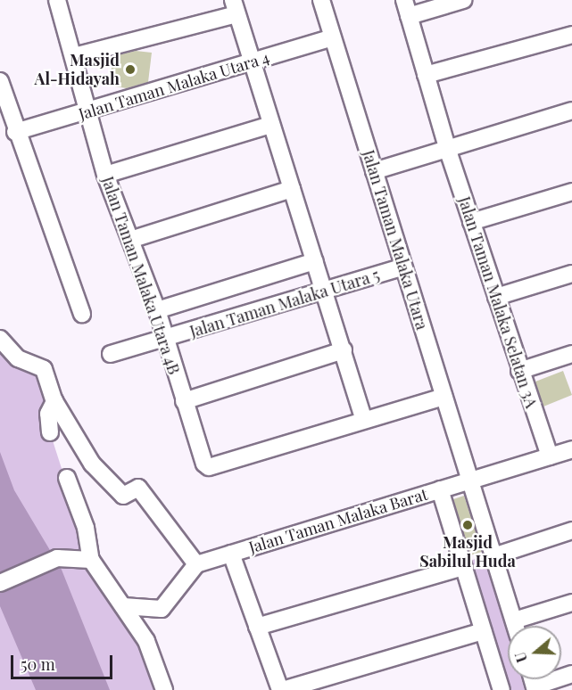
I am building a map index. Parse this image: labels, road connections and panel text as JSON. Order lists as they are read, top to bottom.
{
  "streets": {
    "street": [
      "Jalan Taman Malaka Utara 4",
      "Jalan Taman Malaka Utara",
      "Jalan Taman Malaka Utara 4B",
      "Jalan Taman Malaka Selatan 3A",
      "Jalan Taman Malaka Utara 5",
      "Jalan Taman Malaka Barat"
    ]
  },
  "crossings": [
    ["Jalan Taman Malaka Utara 4", "Jalan Taman Malaka Utara"],
    ["Jalan Taman Malaka Utara 4", "Jalan Taman Malaka Utara 4B"],
    ["Jalan Taman Malaka Utara", "Jalan Taman Malaka Utara 5"],
    ["Jalan Taman Malaka Utara", "Jalan Taman Malaka Barat"],
    ["Jalan Taman Malaka Utara 4B", "Jalan Taman Malaka Utara 5"],
    ["Jalan Taman Malaka Selatan 3A", "Jalan Taman Malaka Barat"]
  ],
  "places": ["Masjid Al-Hidayah", "Masjid Sabilul Huda"],
  "scale_bar": "50 m",
  "north": "left"
}
